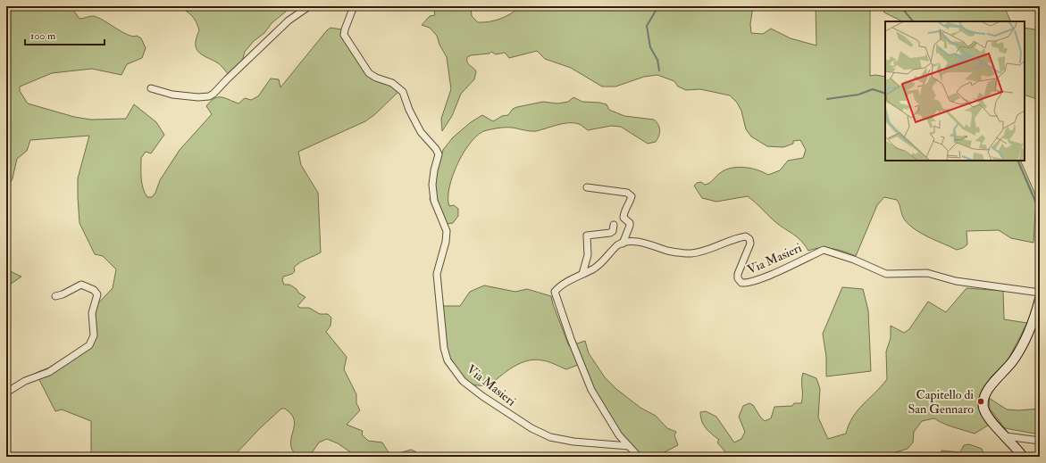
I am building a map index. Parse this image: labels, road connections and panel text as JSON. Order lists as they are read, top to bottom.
{
  "streets": {
    "street": ["Via Masieri"]
  },
  "places": ["Capitello di San Gennaro"],
  "scale_bar": "100 m"
}
